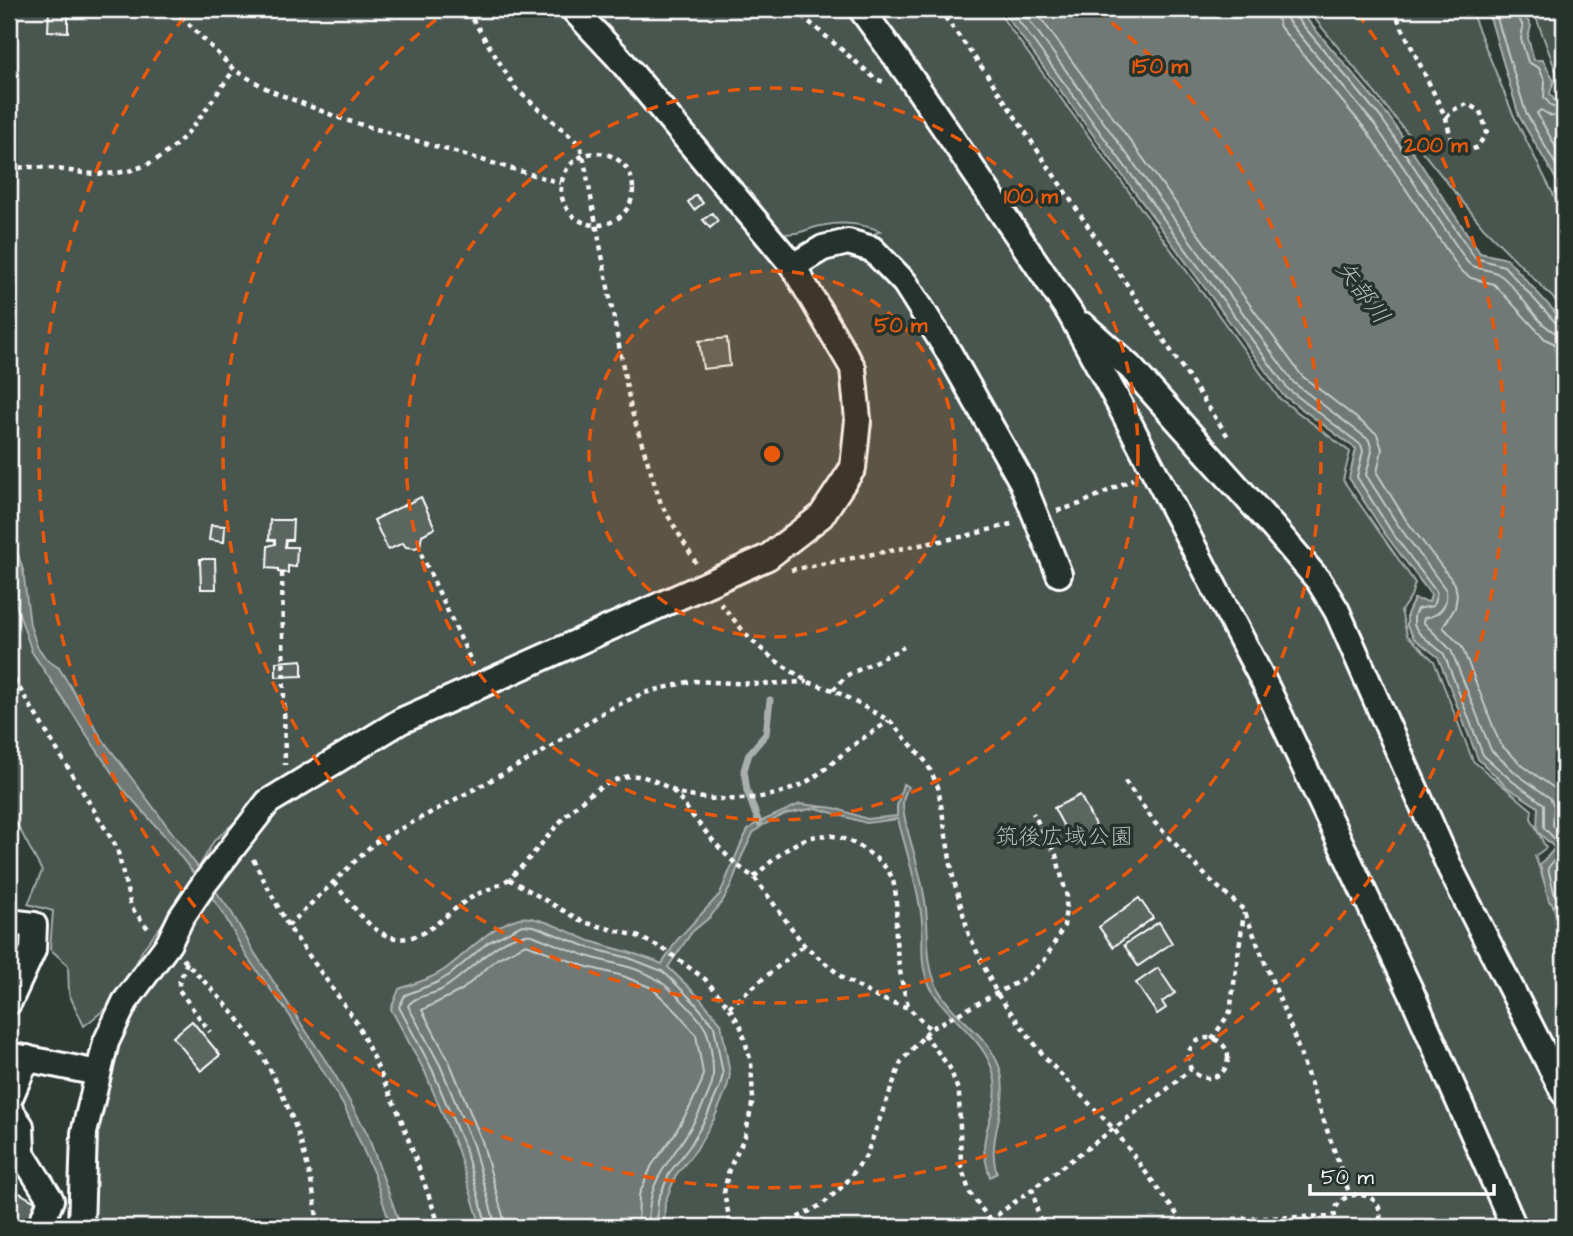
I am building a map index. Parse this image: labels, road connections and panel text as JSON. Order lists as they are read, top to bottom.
{
  "water": ["矢部川"],
  "parks": ["筑後広域公園"],
  "scale_bar": "50 m",
  "rings": [
    "150 m",
    "200 m",
    "100 m",
    "50 m"
  ]
}
